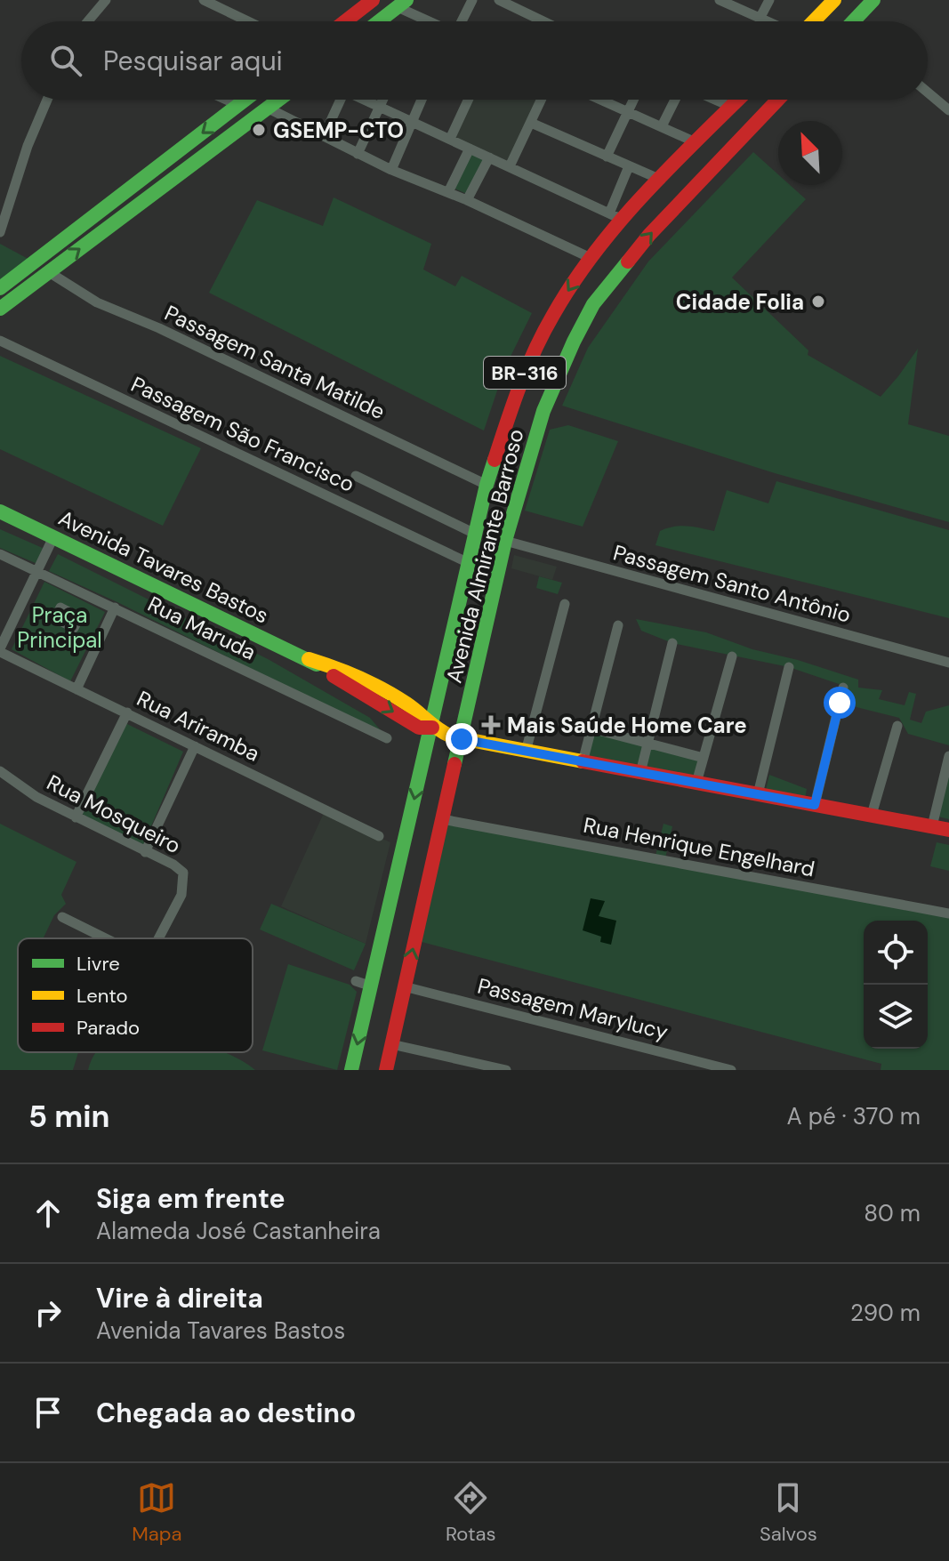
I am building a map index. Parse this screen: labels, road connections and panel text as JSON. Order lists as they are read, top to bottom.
{
  "streets": {
    "main road": ["BR-316", "Avenida Almirante Barroso", "Avenida Tavares Bastos"],
    "street": [
      "Passagem Santa Matilde",
      "Passagem São Francisco",
      "Passagem Santo Antônio",
      "Rua Maruda",
      "Rua Ariramba",
      "Rua Mosqueiro",
      "Rua Henrique Engelhard",
      "Passagem Marylucy"
    ]
  },
  "crossings": [
    ["Passagem Santa Matilde", "Avenida Almirante Barroso"],
    ["Passagem São Francisco", "Avenida Almirante Barroso"],
    ["Avenida Almirante Barroso", "Avenida Tavares Bastos"],
    ["Avenida Almirante Barroso", "Passagem Santo Antônio"],
    ["Avenida Almirante Barroso", "Rua Henrique Engelhard"],
    ["Avenida Almirante Barroso", "Passagem Marylucy"]
  ],
  "parks": ["Praça Principal"],
  "places": {
    "other": ["GSEMP-CTO", "Cidade Folia"],
    "health": ["Mais Saúde Home Care"]
  },
  "legend": ["Livre", "Lento", "Parado"],
  "north": "top left",
  "page": {
    "search": "Pesquisar aqui",
    "heading": ["5 min", "A pé · 370 m"],
    "list": [
      ["Siga em frente", "Alameda José Castanheira", "80 m"],
      ["Vire à direita", "Avenida Tavares Bastos", "290 m"],
      "Chegada ao destino"
    ],
    "nav": ["Mapa", "Rotas", "Salvos"]
  }
}
